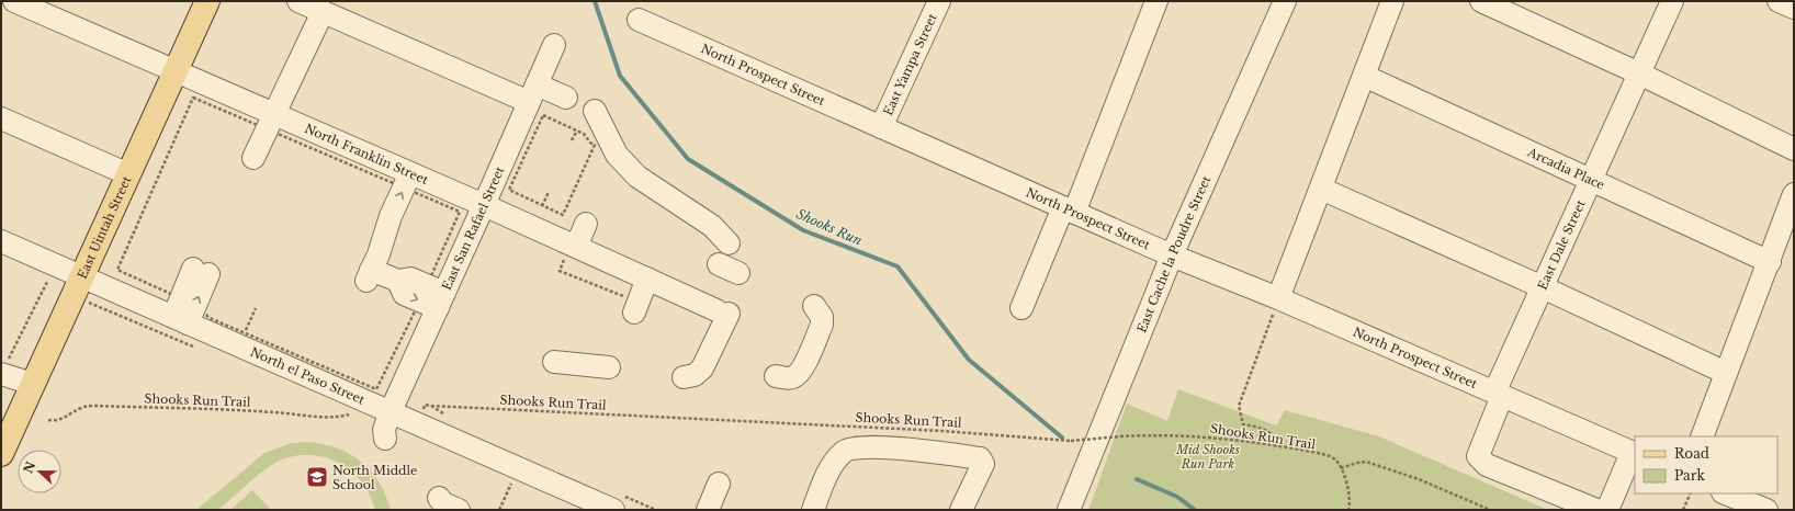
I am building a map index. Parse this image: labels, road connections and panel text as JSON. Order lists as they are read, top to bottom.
{
  "streets": {
    "main road": ["East Uintah Street"],
    "street": [
      "East Yampa Street",
      "North Prospect Street",
      "North Franklin Street",
      "Arcadia Place",
      "East San Rafael Street",
      "East Dale Street",
      "East Cache la Poudre Street",
      "North el Paso Street"
    ],
    "path": ["Shooks Run Trail"]
  },
  "crossings": [
    ["East Yampa Street", "North Prospect Street"],
    ["North Prospect Street", "East Dale Street"],
    ["North Prospect Street", "East Cache la Poudre Street"],
    ["North Franklin Street", "East Uintah Street"],
    ["North Franklin Street", "East San Rafael Street"],
    ["Arcadia Place", "East Dale Street"],
    ["East Uintah Street", "North el Paso Street"],
    ["East San Rafael Street", "North el Paso Street"]
  ],
  "water": ["Shooks Run"],
  "parks": ["Mid Shooks Run Park"],
  "places": {
    "school or university": ["North Middle School"]
  },
  "legend": ["Road", "Park"],
  "north": "left"
}
